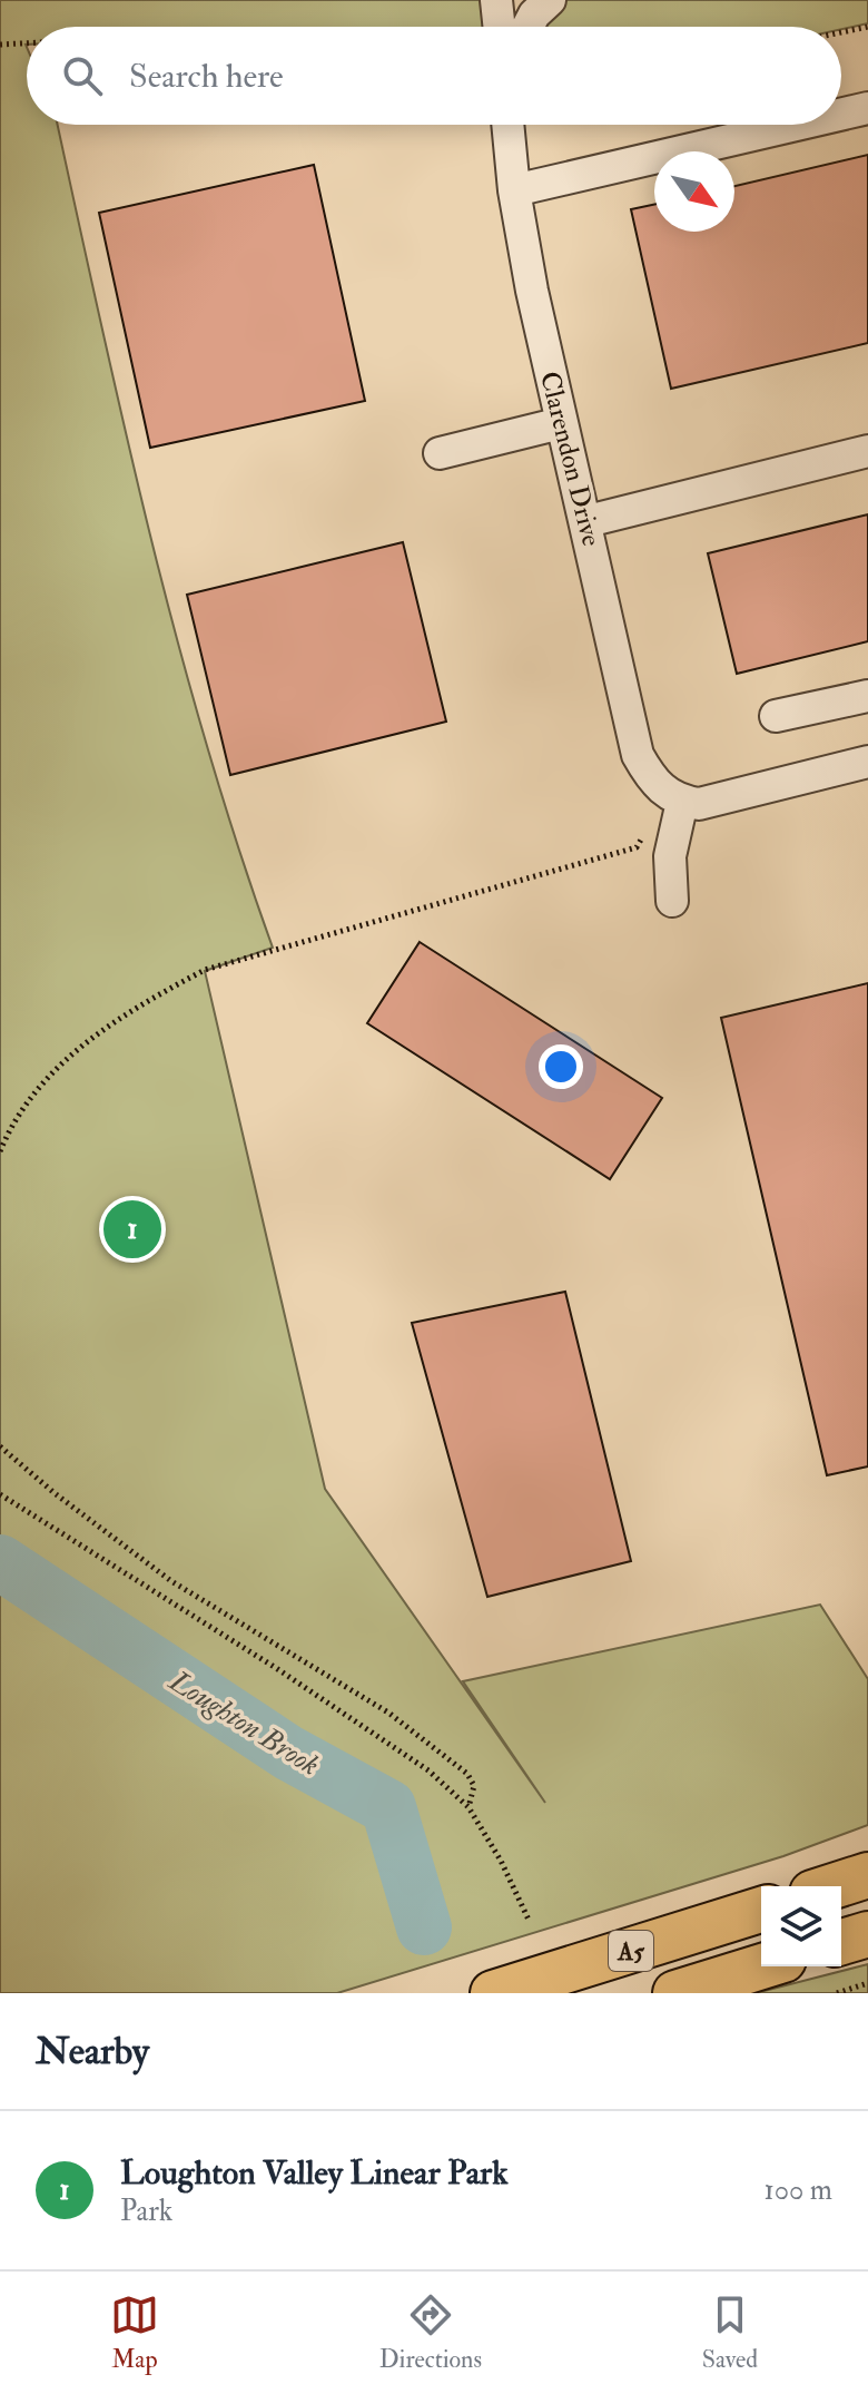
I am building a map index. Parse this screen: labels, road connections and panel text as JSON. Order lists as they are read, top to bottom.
{
  "streets": {
    "highway": ["A5"],
    "street": ["Clarendon Drive"]
  },
  "water": ["Loughton Brook"],
  "north": "bottom right",
  "page": {
    "search": "Search here",
    "pins": "1",
    "heading": "Nearby",
    "list": [
      {
        "mark": "1",
        "name": "Loughton Valley Linear Park",
        "note": "Park",
        "value": "100 m"
      }
    ],
    "nav": ["Map", "Directions", "Saved"]
  }
}
